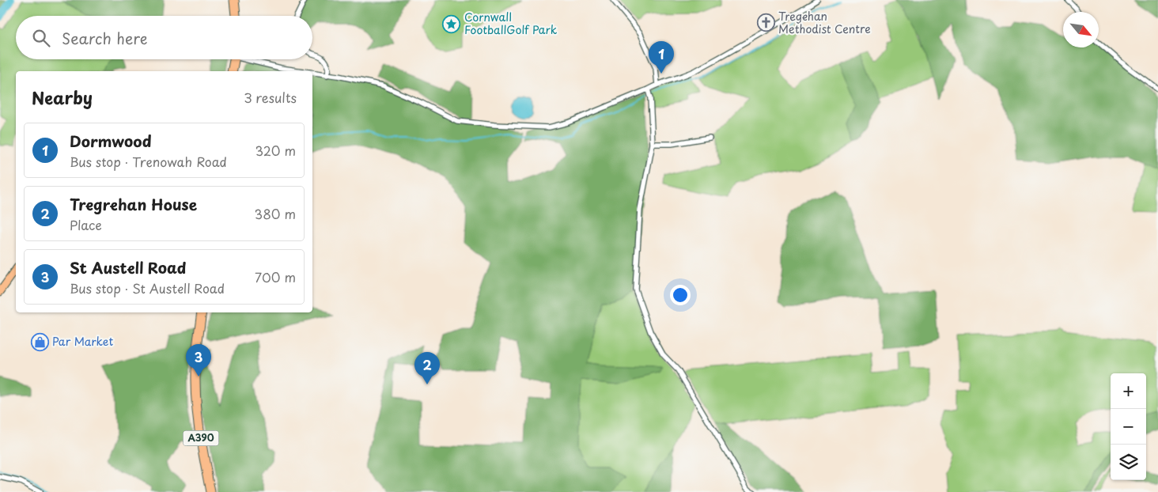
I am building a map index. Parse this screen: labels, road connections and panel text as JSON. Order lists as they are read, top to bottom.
{
  "streets": {
    "highway": ["A390"]
  },
  "places": {
    "church": ["Tregehan Methodist Centre"],
    "place": ["Cornwall FootballGolf Park"],
    "shop": ["Par Market"]
  },
  "north": "bottom right",
  "page": {
    "search": "Search here",
    "pins": ["1", "3", "2"],
    "heading": ["Nearby", "3 results"],
    "list": [
      {
        "mark": "1",
        "name": "Dormwood",
        "note": "Bus stop · Trenowah Road",
        "value": "320 m"
      },
      {
        "mark": "2",
        "name": "Tregrehan House",
        "note": "Place",
        "value": "380 m"
      },
      {
        "mark": "3",
        "name": "St Austell Road",
        "note": "Bus stop · St Austell Road",
        "value": "700 m"
      }
    ],
    "map_buttons": ["+", "−"]
  }
}
